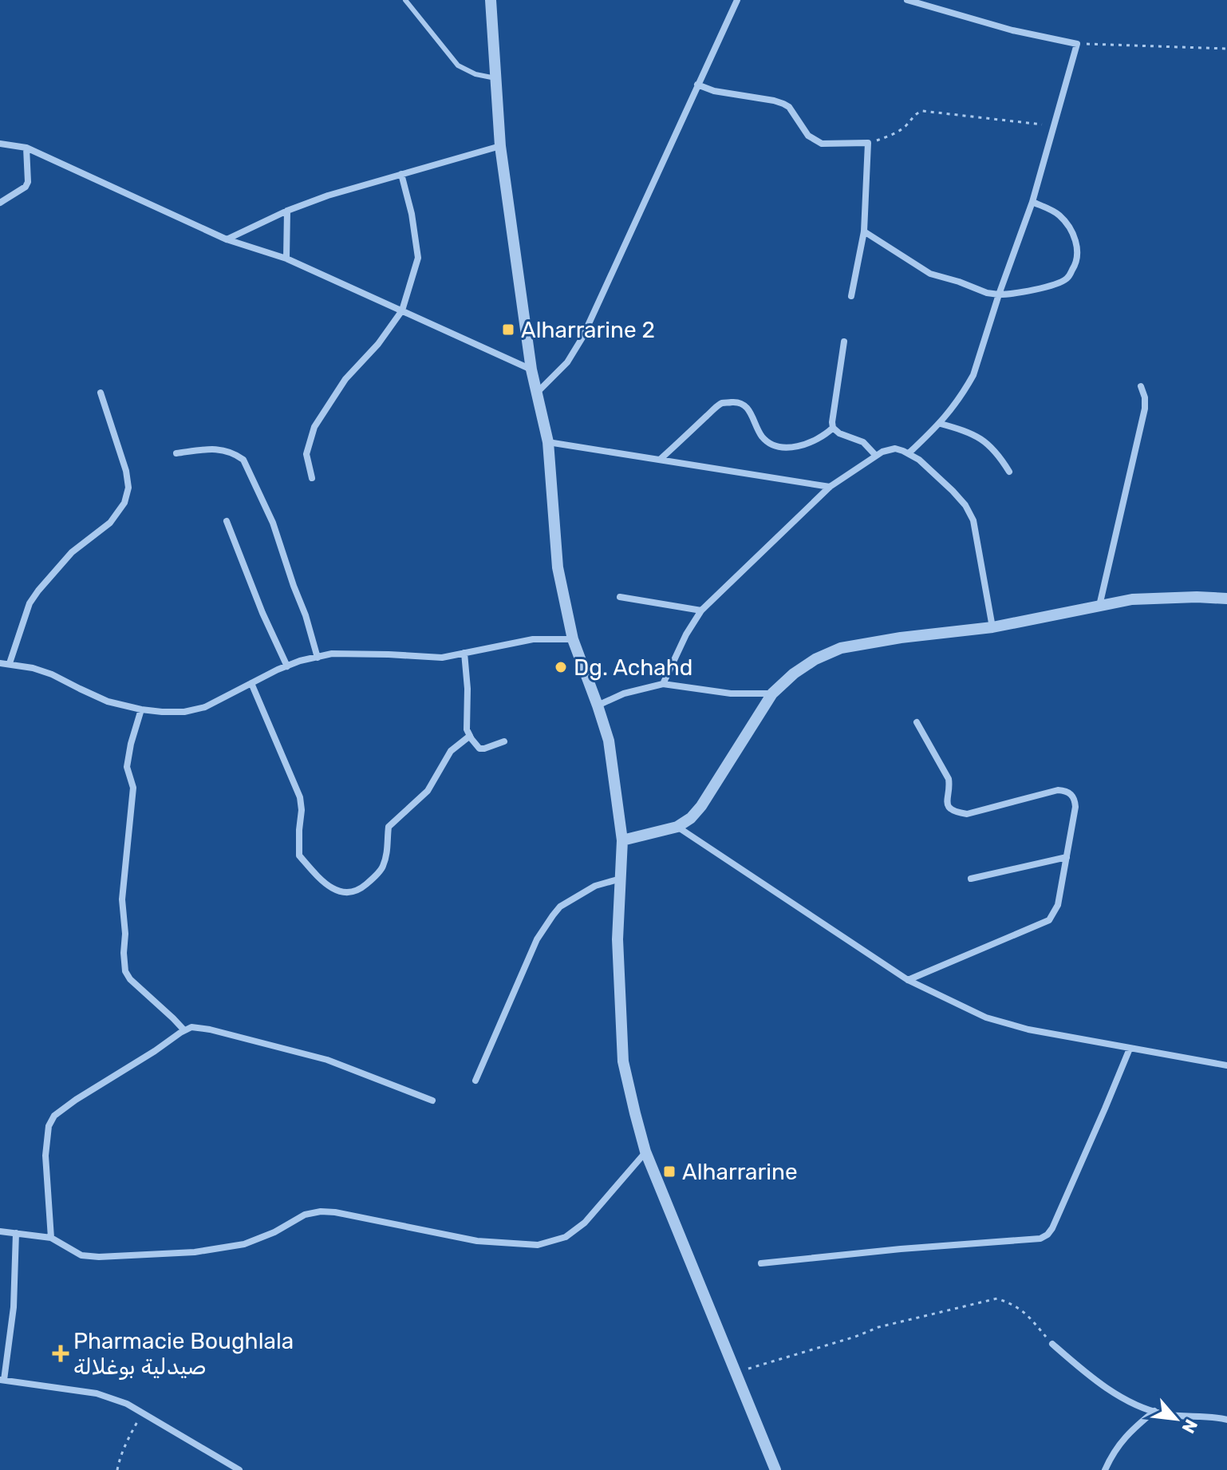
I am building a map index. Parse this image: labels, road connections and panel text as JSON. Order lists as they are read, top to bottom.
{
  "places": {
    "transit": ["Alharrarine 2", "Alharrarine"],
    "other": ["Dg. Achahd"],
    "health": ["Pharmacie Boughlala صيدلية بوغلالة"]
  },
  "north": "bottom right"
}
